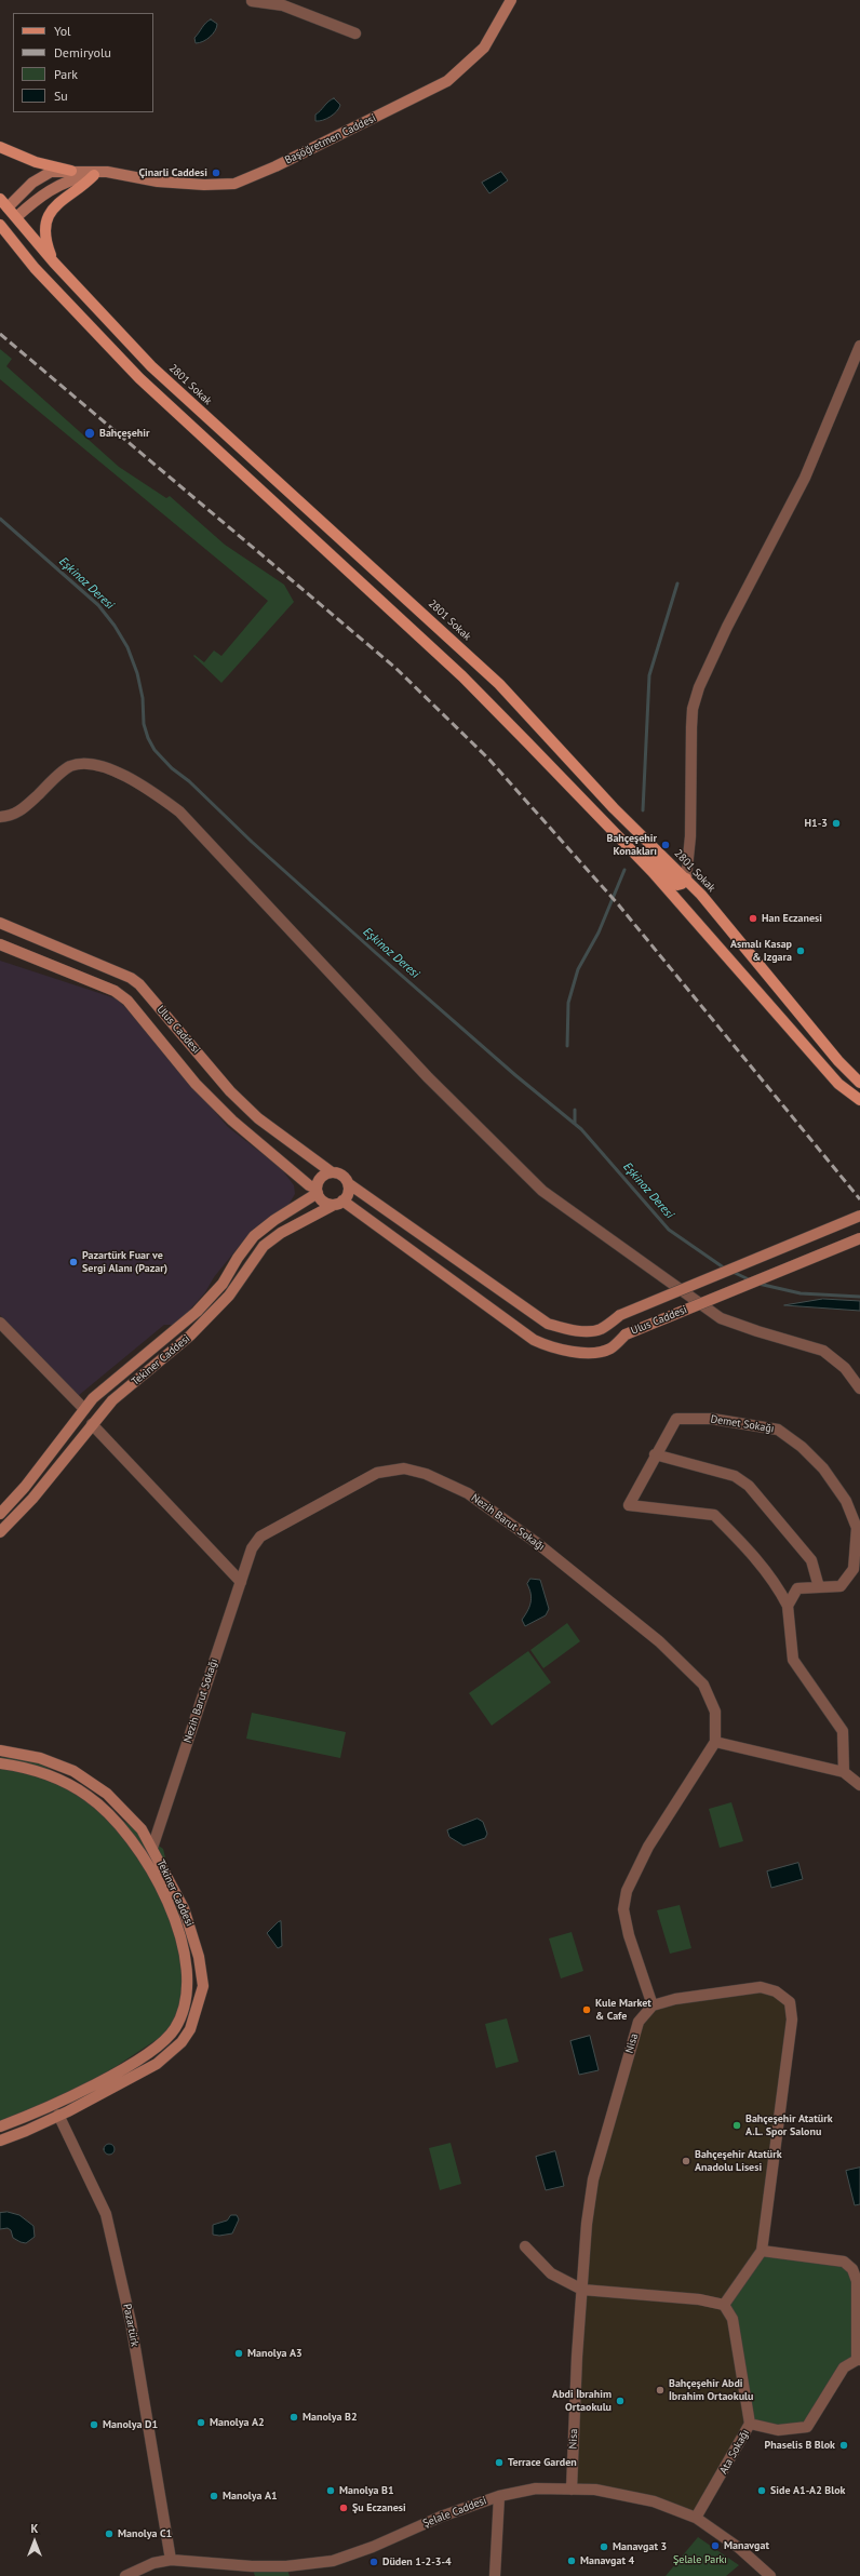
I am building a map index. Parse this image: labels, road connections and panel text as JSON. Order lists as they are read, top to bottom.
{
  "streets": {
    "main road": ["2801 Sokak"],
    "street": [
      "Başöğretmen Caddesi",
      "Ulus Caddesi",
      "Tekiner Caddesi",
      "Demet Sokağı",
      "Nezih Barut Sokağı",
      "Nisa",
      "Pazartürk",
      "Ata Sokağı",
      "Şelale Caddesi"
    ]
  },
  "crossings": [
    ["Ulus Caddesi", "Tekiner Caddesi"],
    ["Tekiner Caddesi", "Nezih Barut Sokağı"],
    ["Tekiner Caddesi", "Pazartürk"],
    ["Nisa", "Şelale Caddesi"],
    ["Pazartürk", "Şelale Caddesi"],
    ["Ata Sokağı", "Şelale Caddesi"]
  ],
  "water": ["Eşkinoz Deresi"],
  "parks": ["Şelale Parkı"],
  "places": [
    "Çinarli Caddesi",
    "Bahçeşehir",
    "H1-3",
    "Bahçeşehir Konakları",
    "Han Eczanesi",
    "Asmalı Kasap & Izgara",
    "Pazartürk Fuar ve Sergi Alanı (Pazar)",
    "Kule Market & Cafe",
    "Bahçeşehir Atatürk A.L. Spor Salonu",
    "Bahçeşehir Atatürk Anadolu Lisesi",
    "Manolya A3",
    "Bahçeşehir Abdi İbrahim Ortaokulu",
    "Abdi İbrahim Ortaokulu",
    "Manolya B2",
    "Manolya A2",
    "Manolya D1",
    "Phaselis B Blok",
    "Terrace Garden",
    "Manolya B1",
    "Side A1-A2 Blok",
    "Manolya A1",
    "Şu Eczanesi",
    "Manolya C1",
    "Manavgat",
    "Manavgat 3",
    "Manavgat 4",
    "Düden 1-2-3-4"
  ],
  "legend": [
    "Yol",
    "Demiryolu",
    "Park",
    "Su"
  ],
  "north": "top"
}
